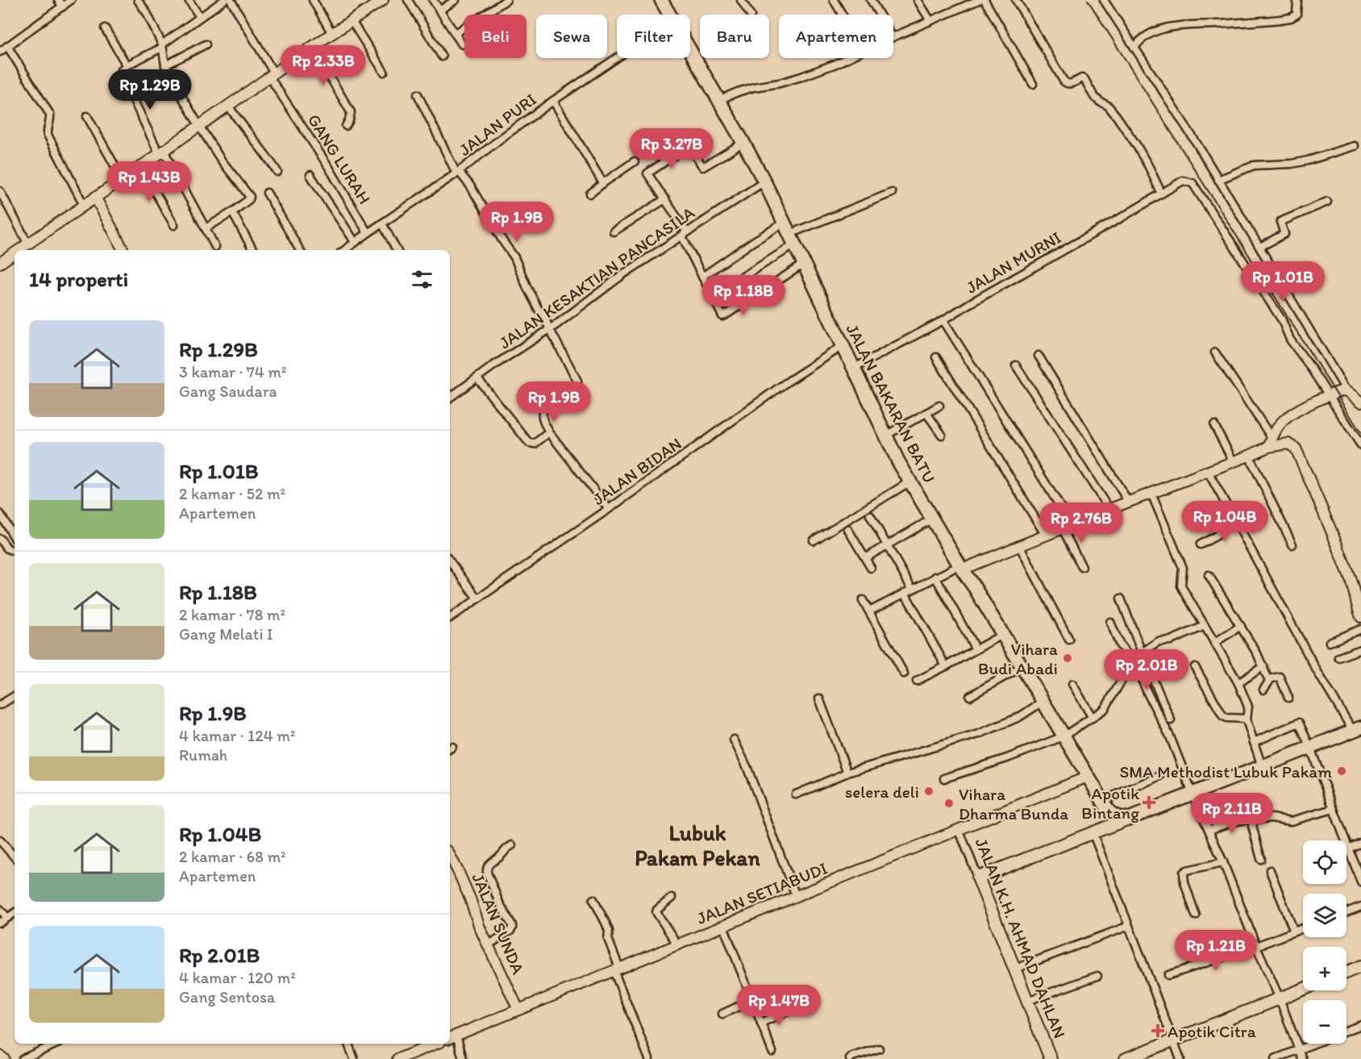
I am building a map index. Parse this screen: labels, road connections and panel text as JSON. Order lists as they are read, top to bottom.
{
  "streets": {
    "highway": ["JALAN BAKARAN BATU"],
    "main road": ["JALAN K.H. AHMAD DAHLAN"],
    "street": [
      "JALAN PURI",
      "GANG LURAH",
      "JALAN MURNI",
      "JALAN KESAKTIAN PANCASILA",
      "JALAN BIDAN",
      "JALAN SETIABUDI",
      "JALAN SUNDA"
    ]
  },
  "crossings": [
    ["JALAN PURI", "GANG LURAH"],
    ["JALAN MURNI", "JALAN BAKARAN BATU"],
    ["JALAN KESAKTIAN PANCASILA", "JALAN BAKARAN BATU"],
    ["JALAN BAKARAN BATU", "JALAN BIDAN"],
    ["JALAN BAKARAN BATU", "JALAN SETIABUDI"],
    ["JALAN SETIABUDI", "JALAN SUNDA"],
    ["JALAN SETIABUDI", "JALAN K.H. AHMAD DAHLAN"]
  ],
  "districts": ["Lubuk Pakam Pekan"],
  "places": {
    "other": [
      "Vihara Budi Abadi",
      "SMA Methodist Lubuk Pakam",
      "selera deli",
      "Vihara Dharma Bunda"
    ],
    "health": ["Apotik Bintang", "Apotik Citra"]
  },
  "page": {
    "chip": [
      "Beli",
      "Sewa",
      "Filter",
      "Baru",
      "Apartemen"
    ],
    "price": [
      "Rp 2.33B",
      "Rp 1.29B",
      "Rp 3.27B",
      "Rp 1.43B",
      "Rp 1.9B",
      "Rp 1.01B",
      "Rp 1.18B",
      "Rp 1.9B",
      "Rp 1.04B",
      "Rp 2.76B",
      "Rp 2.01B",
      "Rp 2.11B",
      "Rp 1.21B",
      "Rp 1.47B"
    ],
    "heading": "14 properti",
    "list": [
      {
        "name": "Rp 1.29B",
        "note": "3 kamar · 74 m² · Gang Saudara"
      },
      {
        "name": "Rp 1.01B",
        "note": "2 kamar · 52 m² · Apartemen"
      },
      {
        "name": "Rp 1.18B",
        "note": "2 kamar · 78 m² · Gang Melati I"
      },
      {
        "name": "Rp 1.9B",
        "note": "4 kamar · 124 m² · Rumah"
      },
      {
        "name": "Rp 1.04B",
        "note": "2 kamar · 68 m² · Apartemen"
      },
      {
        "name": "Rp 2.01B",
        "note": "4 kamar · 120 m² · Gang Sentosa"
      }
    ],
    "map_buttons": ["+", "−"]
  }
}
